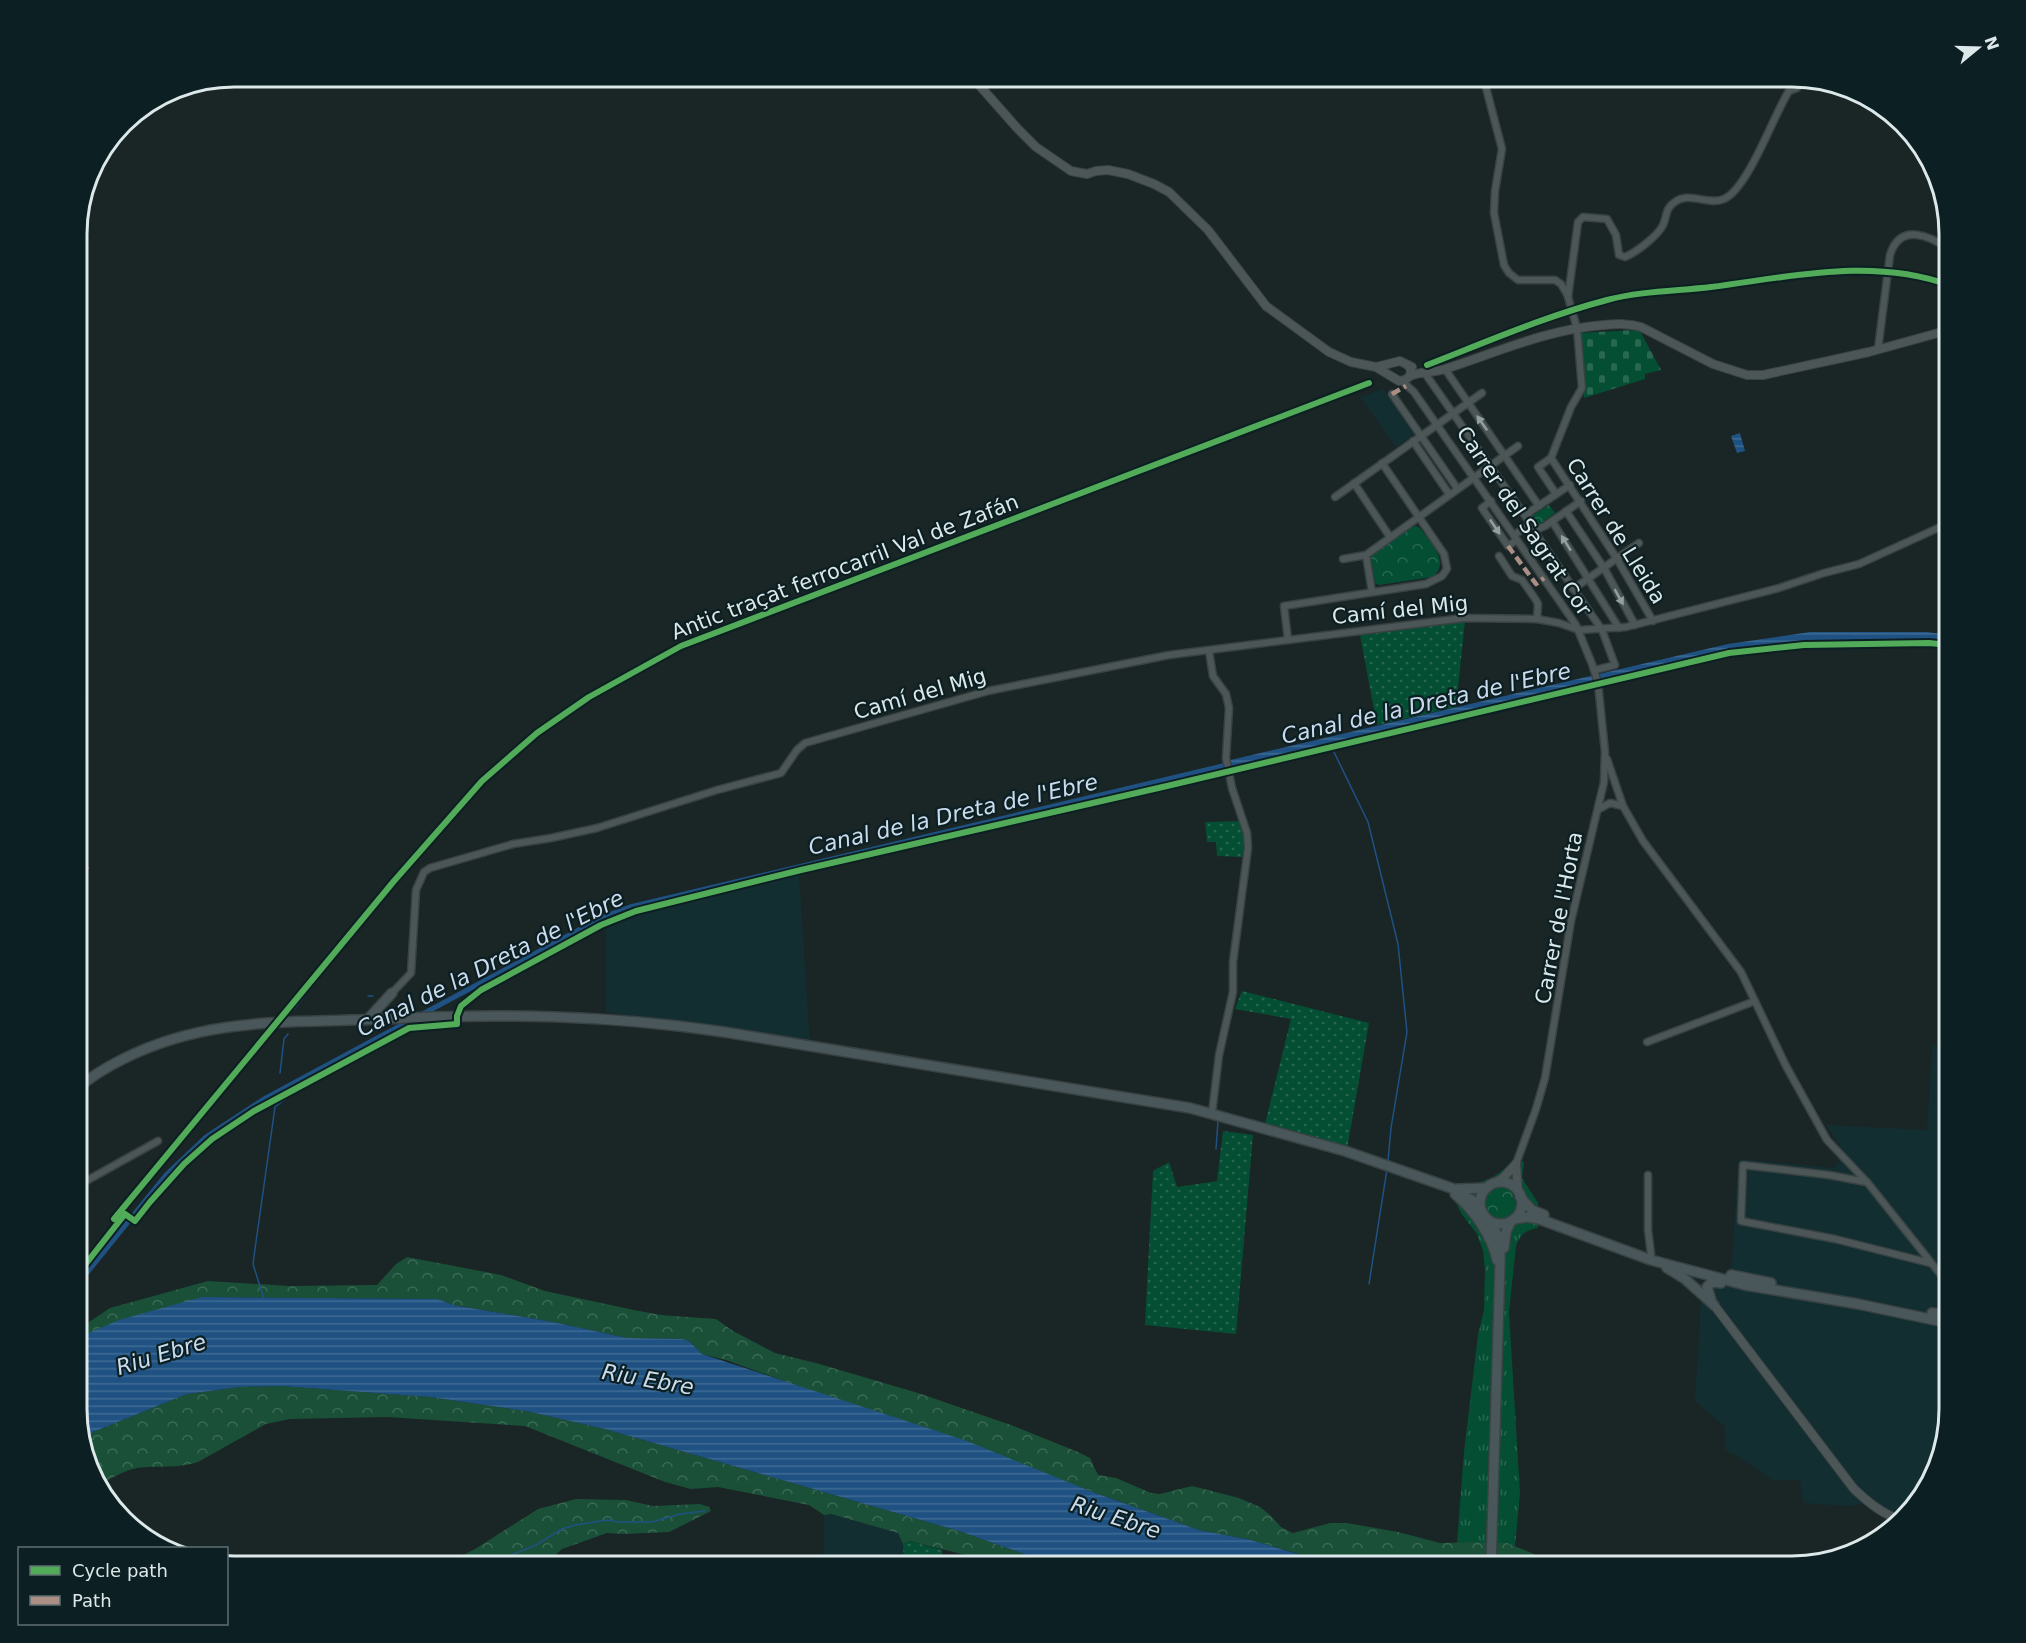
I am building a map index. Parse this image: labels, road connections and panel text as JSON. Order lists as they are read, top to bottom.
{
  "streets": {
    "street": [
      "Carrer del Sagrat Cor",
      "Carrer de Lleida",
      "Camí del Mig",
      "Carrer de l'Horta"
    ],
    "cycle path": ["Antic traçat ferrocarril Val de Zafán"]
  },
  "crossings": [
    ["Carrer del Sagrat Cor", "Camí del Mig"],
    ["Carrer del Sagrat Cor", "Carrer de l'Horta"],
    ["Carrer de Lleida", "Camí del Mig"]
  ],
  "water": ["Canal de la Dreta de l'Ebre", "Riu Ebre"],
  "legend": ["Cycle path", "Path"],
  "north": "right"
}
